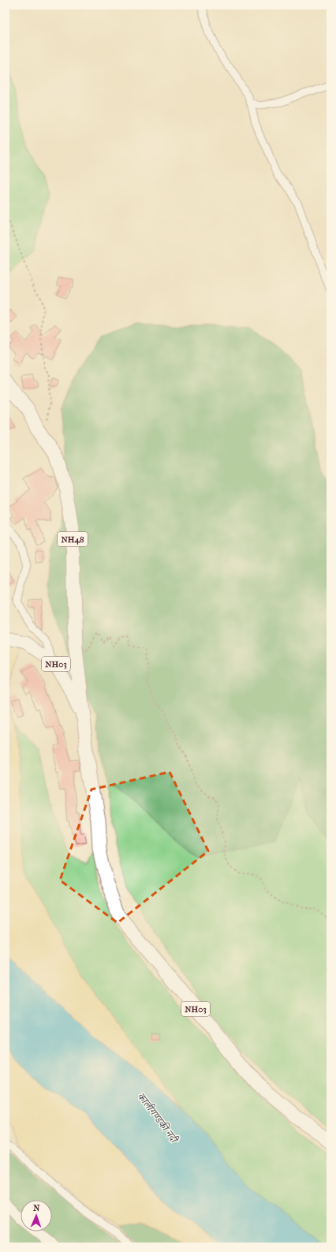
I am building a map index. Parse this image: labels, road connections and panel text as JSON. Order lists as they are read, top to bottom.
{
  "streets": {
    "highway": ["NH48", "NH03"]
  },
  "crossings": [
    ["NH48", "NH03"]
  ],
  "water": ["कालीगण्डकी नदी"],
  "north": "top"
}
